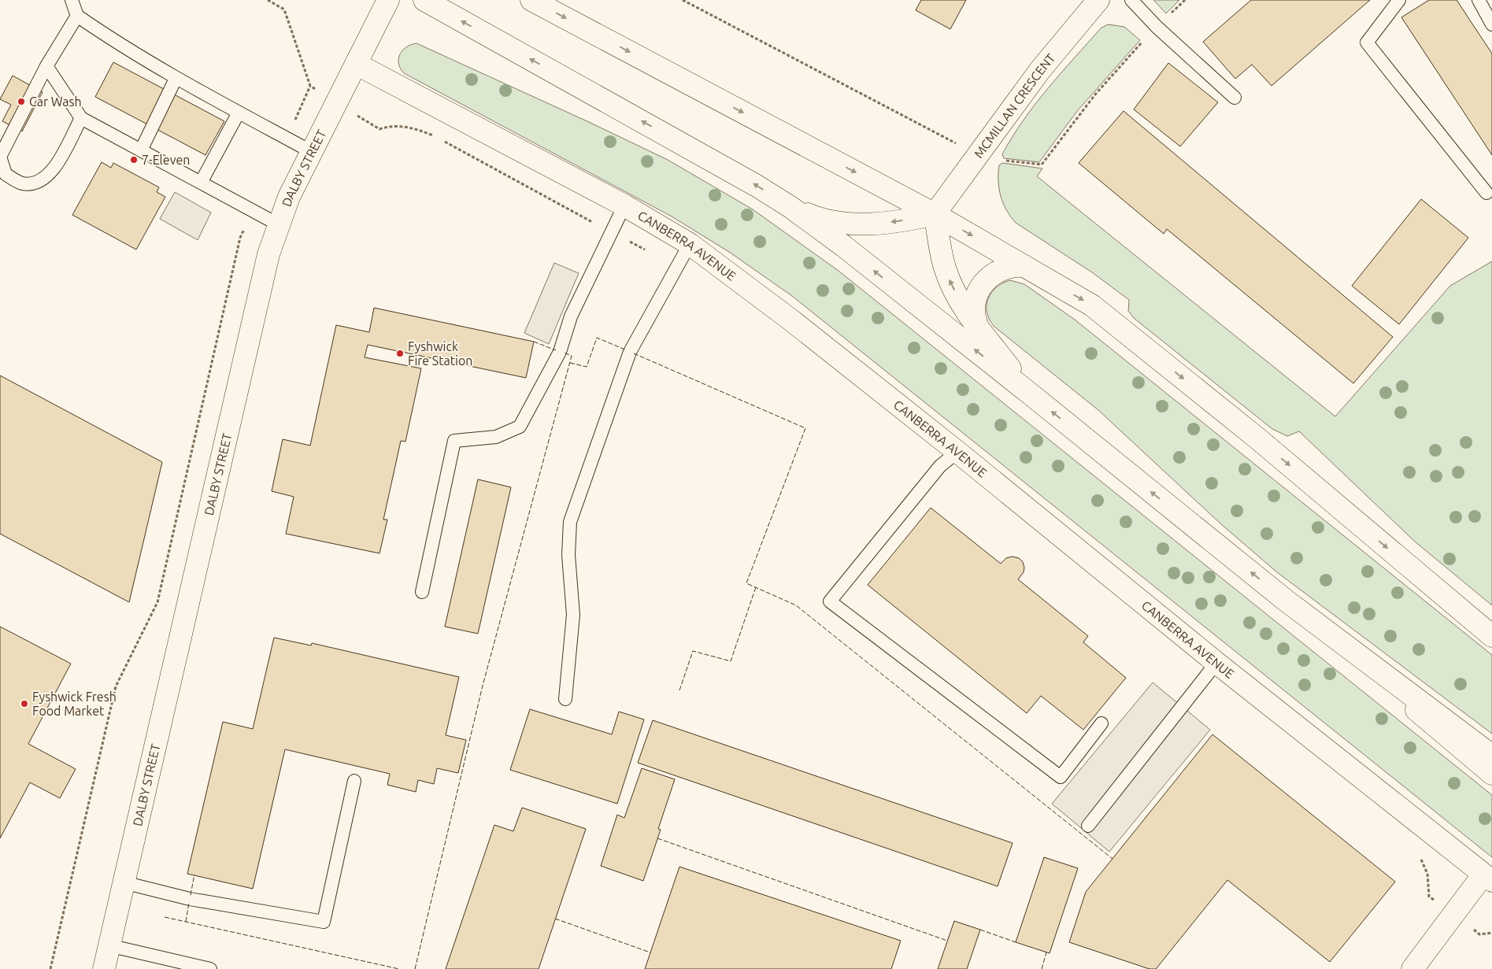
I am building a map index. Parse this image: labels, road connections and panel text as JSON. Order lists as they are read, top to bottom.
{
  "streets": {
    "main road": ["MCMILLAN CRESCENT", "DALBY STREET", "CANBERRA AVENUE"]
  },
  "crossings": [
    ["DALBY STREET", "CANBERRA AVENUE"]
  ],
  "places": [
    "Car Wash",
    "7-Eleven",
    "Fyshwick Fire Station",
    "Fyshwick Fresh Food Market"
  ]
}
